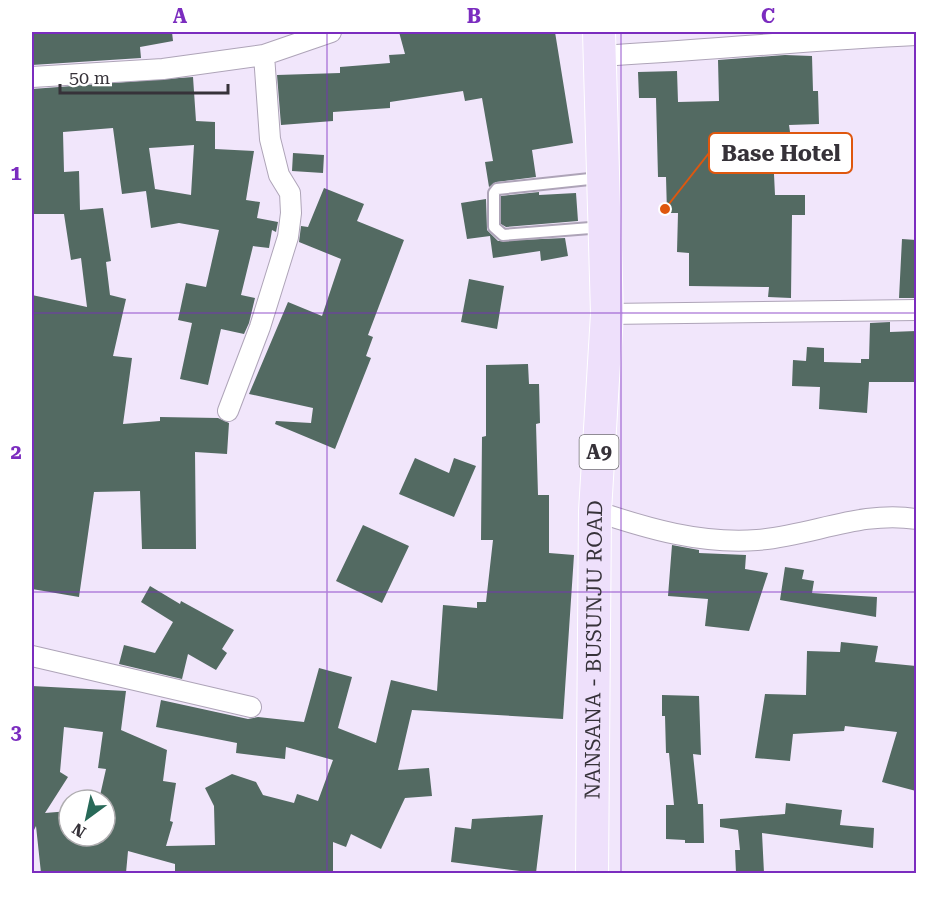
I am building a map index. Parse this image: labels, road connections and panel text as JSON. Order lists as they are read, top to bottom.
{
  "streets": {
    "main road": ["A9", "NANSANA - BUSUNJU ROAD"]
  },
  "places": ["Base Hotel"],
  "scale_bar": "50 m",
  "north": "bottom left",
  "grid": {
    "columns": ["A", "B", "C"],
    "rows": ["1", "2", "3"]
  }
}
